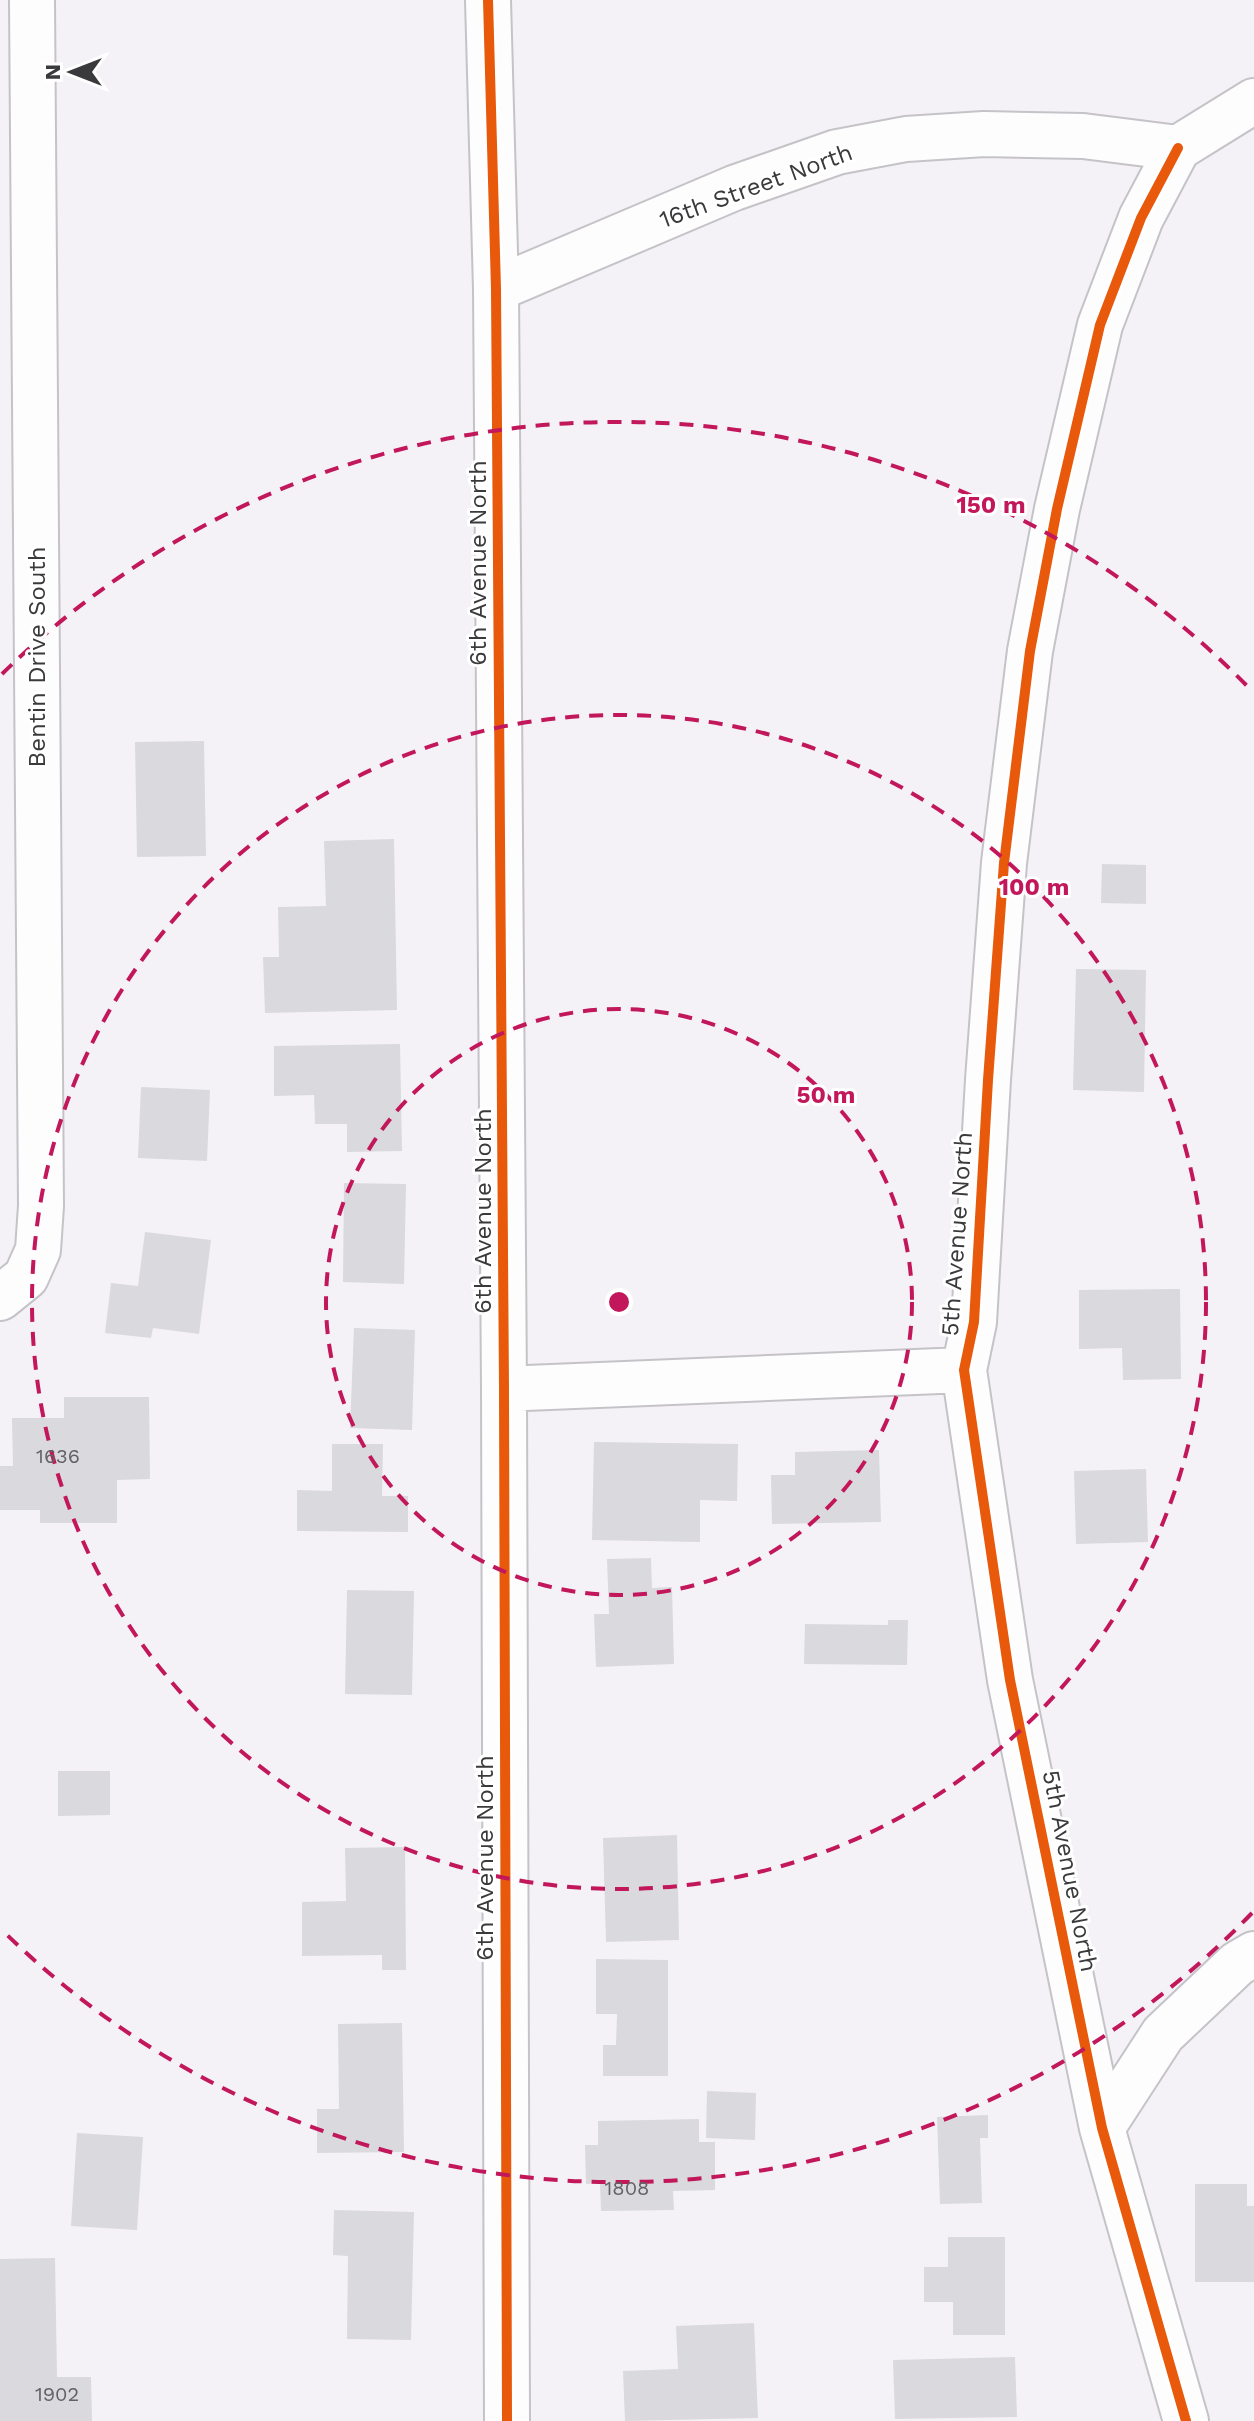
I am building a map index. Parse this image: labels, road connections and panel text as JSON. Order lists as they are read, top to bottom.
{
  "streets": {
    "street": [
      "16th Street North",
      "6th Avenue North",
      "Bentin Drive South",
      "5th Avenue North"
    ]
  },
  "crossings": [
    ["16th Street North", "6th Avenue North"],
    ["16th Street North", "5th Avenue North"]
  ],
  "house_numbers": ["1636", "1808", "1902"],
  "north": "left",
  "rings": ["150 m", "100 m", "50 m"]
}
